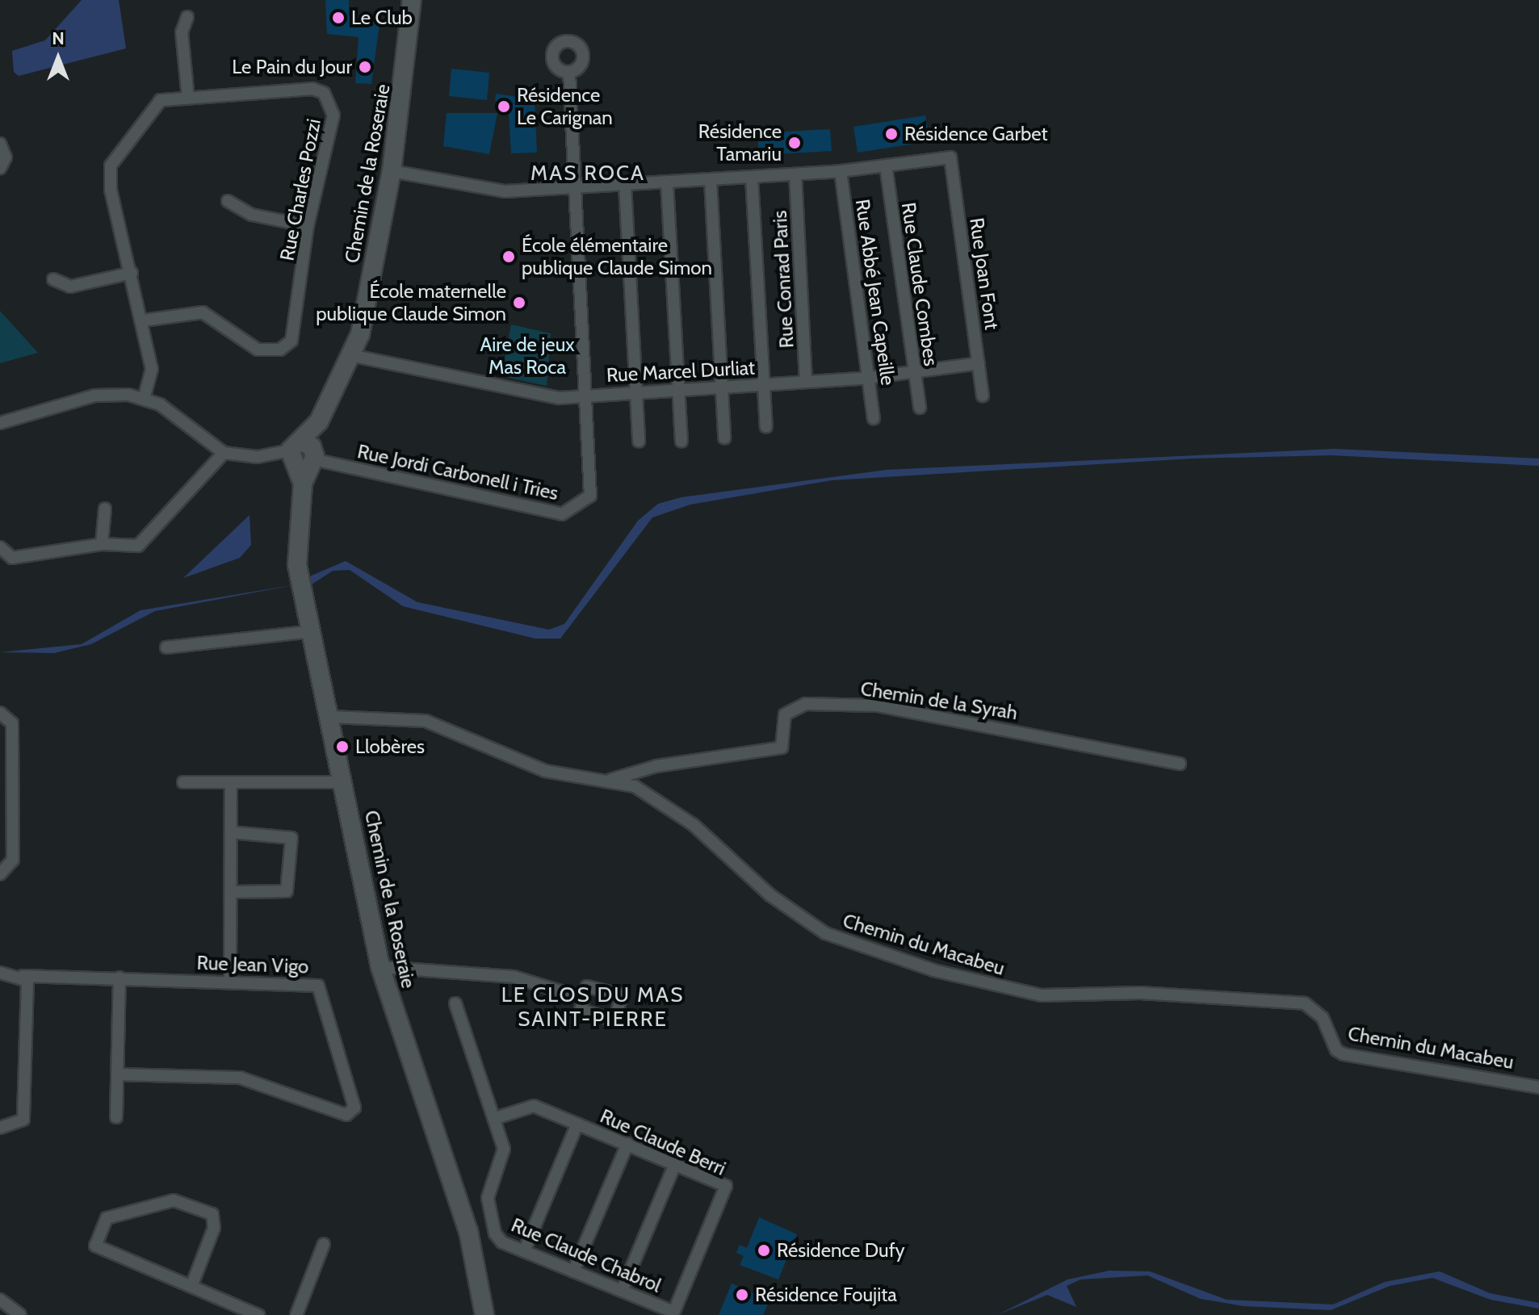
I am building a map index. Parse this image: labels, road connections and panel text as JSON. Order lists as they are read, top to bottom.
{
  "streets": {
    "street": [
      "Chemin de la Roseraie",
      "Rue Charles Pozzi",
      "Rue Joan Font",
      "Rue Conrad Paris",
      "Rue Claude Combes",
      "Rue Abbé Jean Capeille",
      "Rue Marcel Durliat",
      "Rue Jordi Carbonell i Tries",
      "Chemin de la Syrah",
      "Chemin du Macabeu",
      "Rue Jean Vigo",
      "Rue Claude Berri",
      "Rue Claude Chabrol"
    ]
  },
  "crossings": [
    ["Chemin de la Roseraie", "Rue Marcel Durliat"],
    ["Chemin de la Roseraie", "Rue Jordi Carbonell i Tries"],
    ["Chemin de la Roseraie", "Chemin du Macabeu"],
    ["Rue Joan Font", "Rue Claude Combes"],
    ["Rue Joan Font", "Rue Marcel Durliat"],
    ["Rue Conrad Paris", "Rue Marcel Durliat"],
    ["Rue Claude Combes", "Rue Marcel Durliat"],
    ["Rue Abbé Jean Capeille", "Rue Marcel Durliat"],
    ["Rue Marcel Durliat", "Rue Jordi Carbonell i Tries"],
    ["Chemin de la Syrah", "Chemin du Macabeu"],
    ["Rue Claude Berri", "Rue Claude Chabrol"]
  ],
  "districts": ["MAS ROCA", "LE CLOS DU MAS SAINT-PIERRE"],
  "parks": ["Aire de jeux Mas Roca"],
  "places": [
    "Le Club",
    "Le Pain du Jour",
    "Résidence Le Carignan",
    "Résidence Garbet",
    "Résidence Tamariu",
    "École élémentaire publique Claude Simon",
    "École maternelle publique Claude Simon",
    "Llobères",
    "Résidence Dufy",
    "Résidence Foujita"
  ],
  "north": "top"
}
